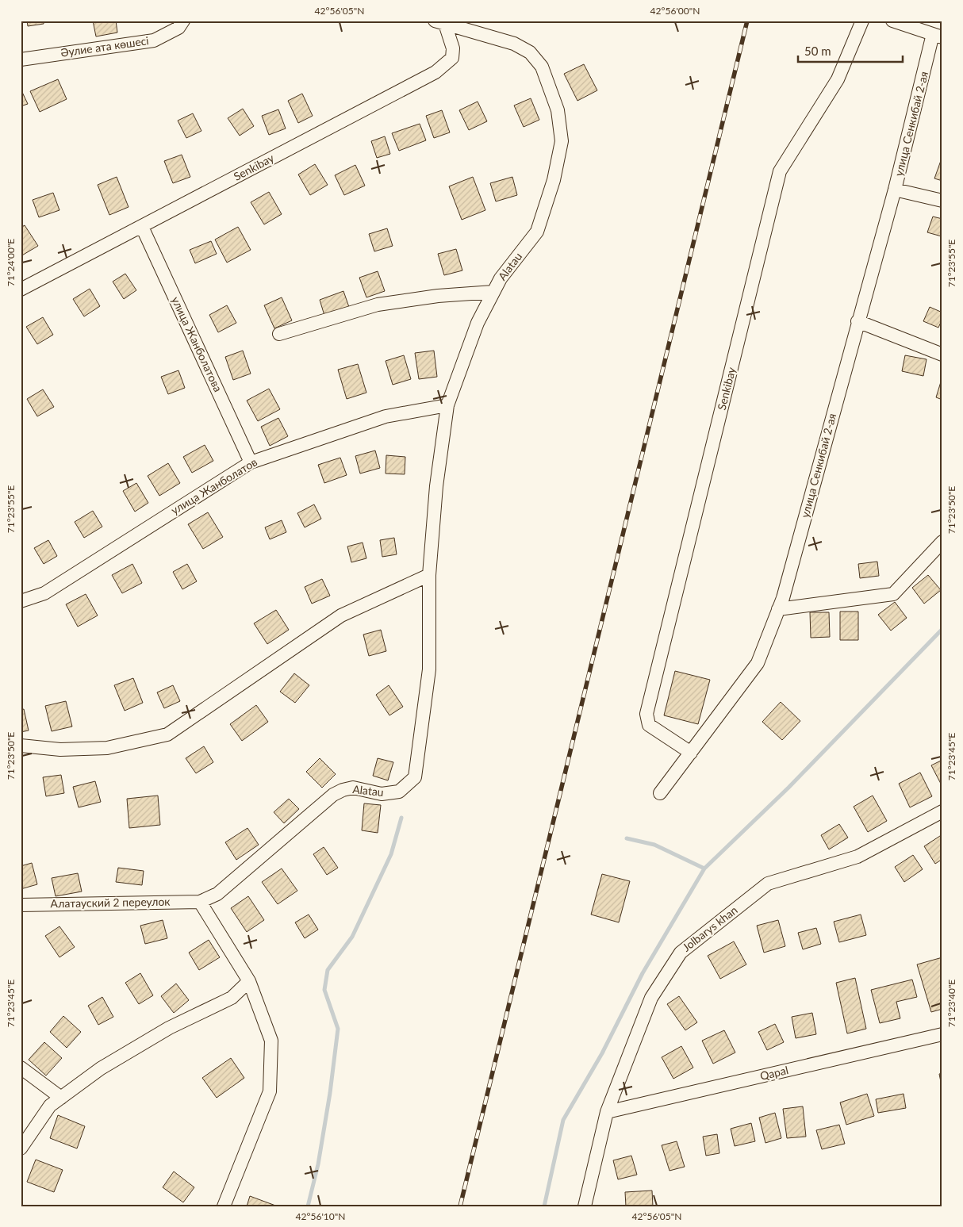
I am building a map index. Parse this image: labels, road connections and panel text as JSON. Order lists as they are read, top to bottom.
{
  "streets": {
    "street": [
      "Әулие ата көшесі",
      "улица Сенкибай 2-ая",
      "Senkibay",
      "Alatau",
      "улица Жанболатова",
      "улица Жанболатов",
      "Алатауский 2 переулок",
      "Jolbarys khan",
      "Qapal"
    ]
  },
  "crossings": [
    ["улица Сенкибай 2-ая", "Senkibay"],
    ["Senkibay", "Alatau"],
    ["Senkibay", "улица Жанболатова"],
    ["Alatau", "улица Жанболатов"],
    ["Alatau", "Алатауский 2 переулок"],
    ["улица Жанболатова", "улица Жанболатов"],
    ["Jolbarys khan", "Qapal"]
  ],
  "scale_bar": "50 m",
  "coordinates": [
    "42°56'05\"N",
    "42°56'00\"N",
    "71°24'00\"E",
    "71°23'55\"E",
    "71°23'50\"E",
    "71°23'45\"E",
    "71°23'40\"E",
    "42°56'10\"N"
  ]
}
